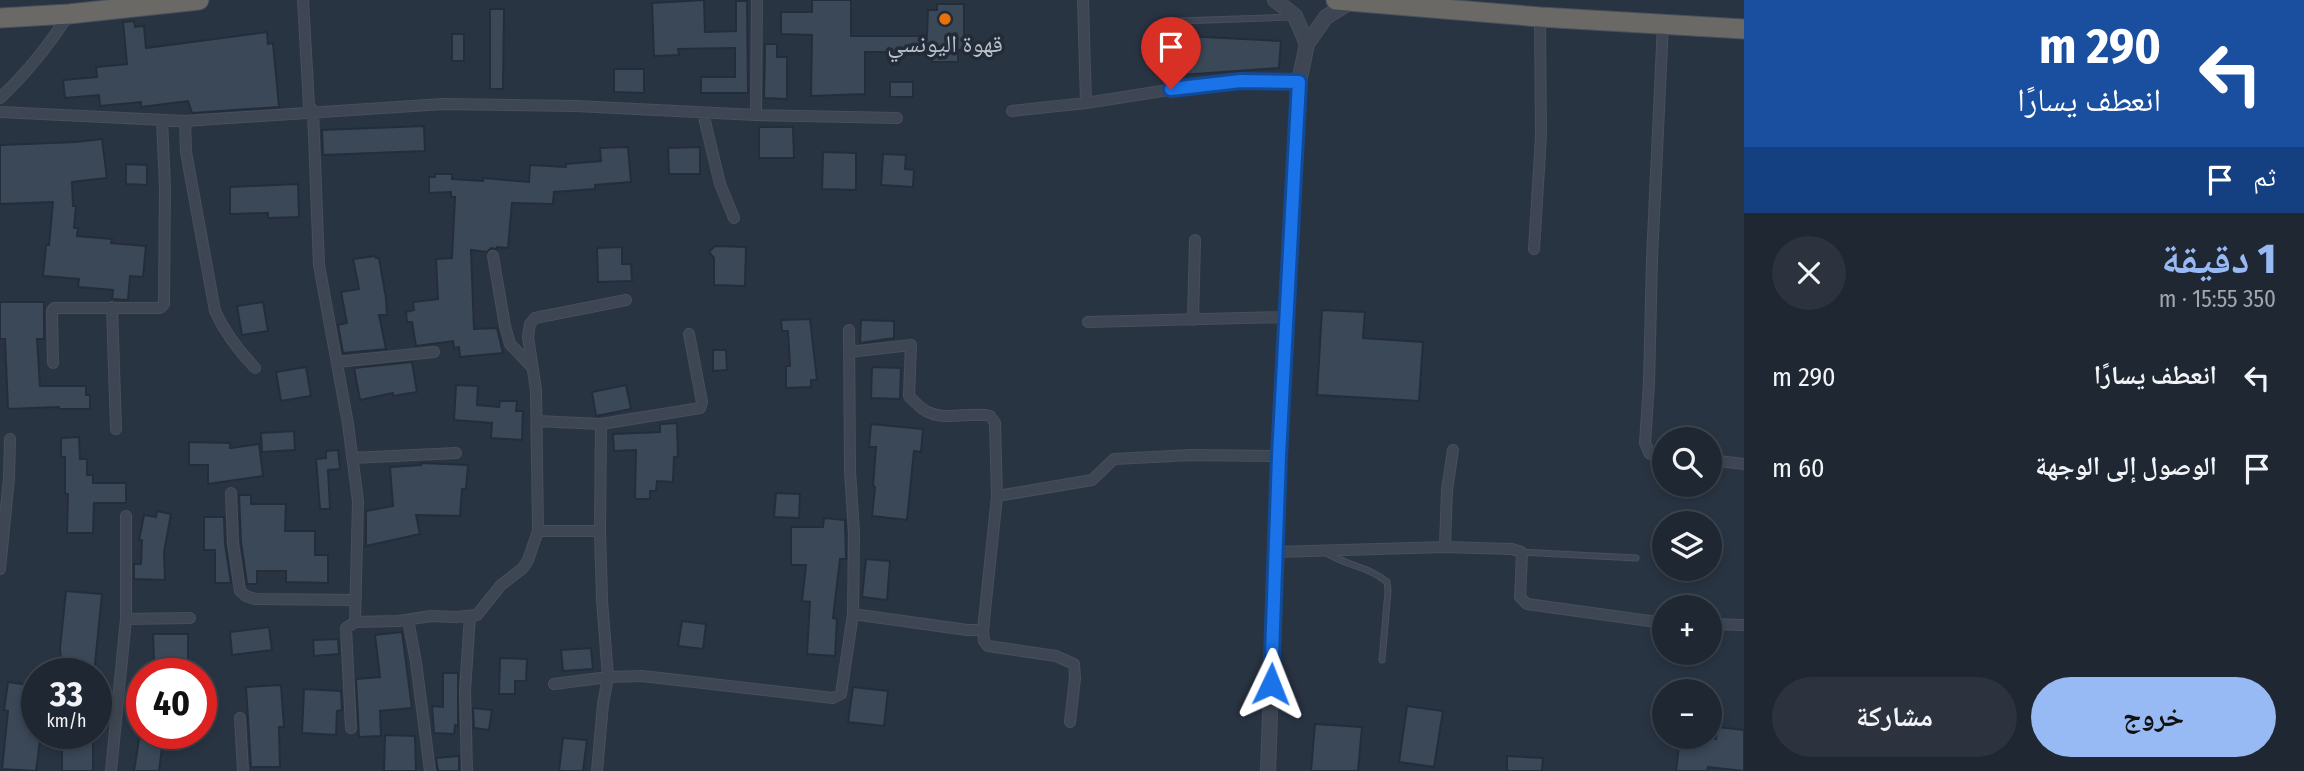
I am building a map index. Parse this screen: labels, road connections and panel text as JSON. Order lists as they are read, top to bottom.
{
  "places": ["قهوة اليونسي"],
  "page": {
    "turn": ["290 m", "انعطف يسارًا"],
    "then": "ثم",
    "heading": ["1 دقيقة", "350 m · 15:55"],
    "list": [
      {
        "name": "انعطف يسارًا",
        "value": "290 m"
      },
      {
        "name": "الوصول إلى الوجهة",
        "value": "60 m"
      }
    ],
    "map_buttons": ["+", "−"],
    "speed": "33 km/h",
    "limit": "40",
    "buttons": ["خروج", "مشاركة"]
  }
}
